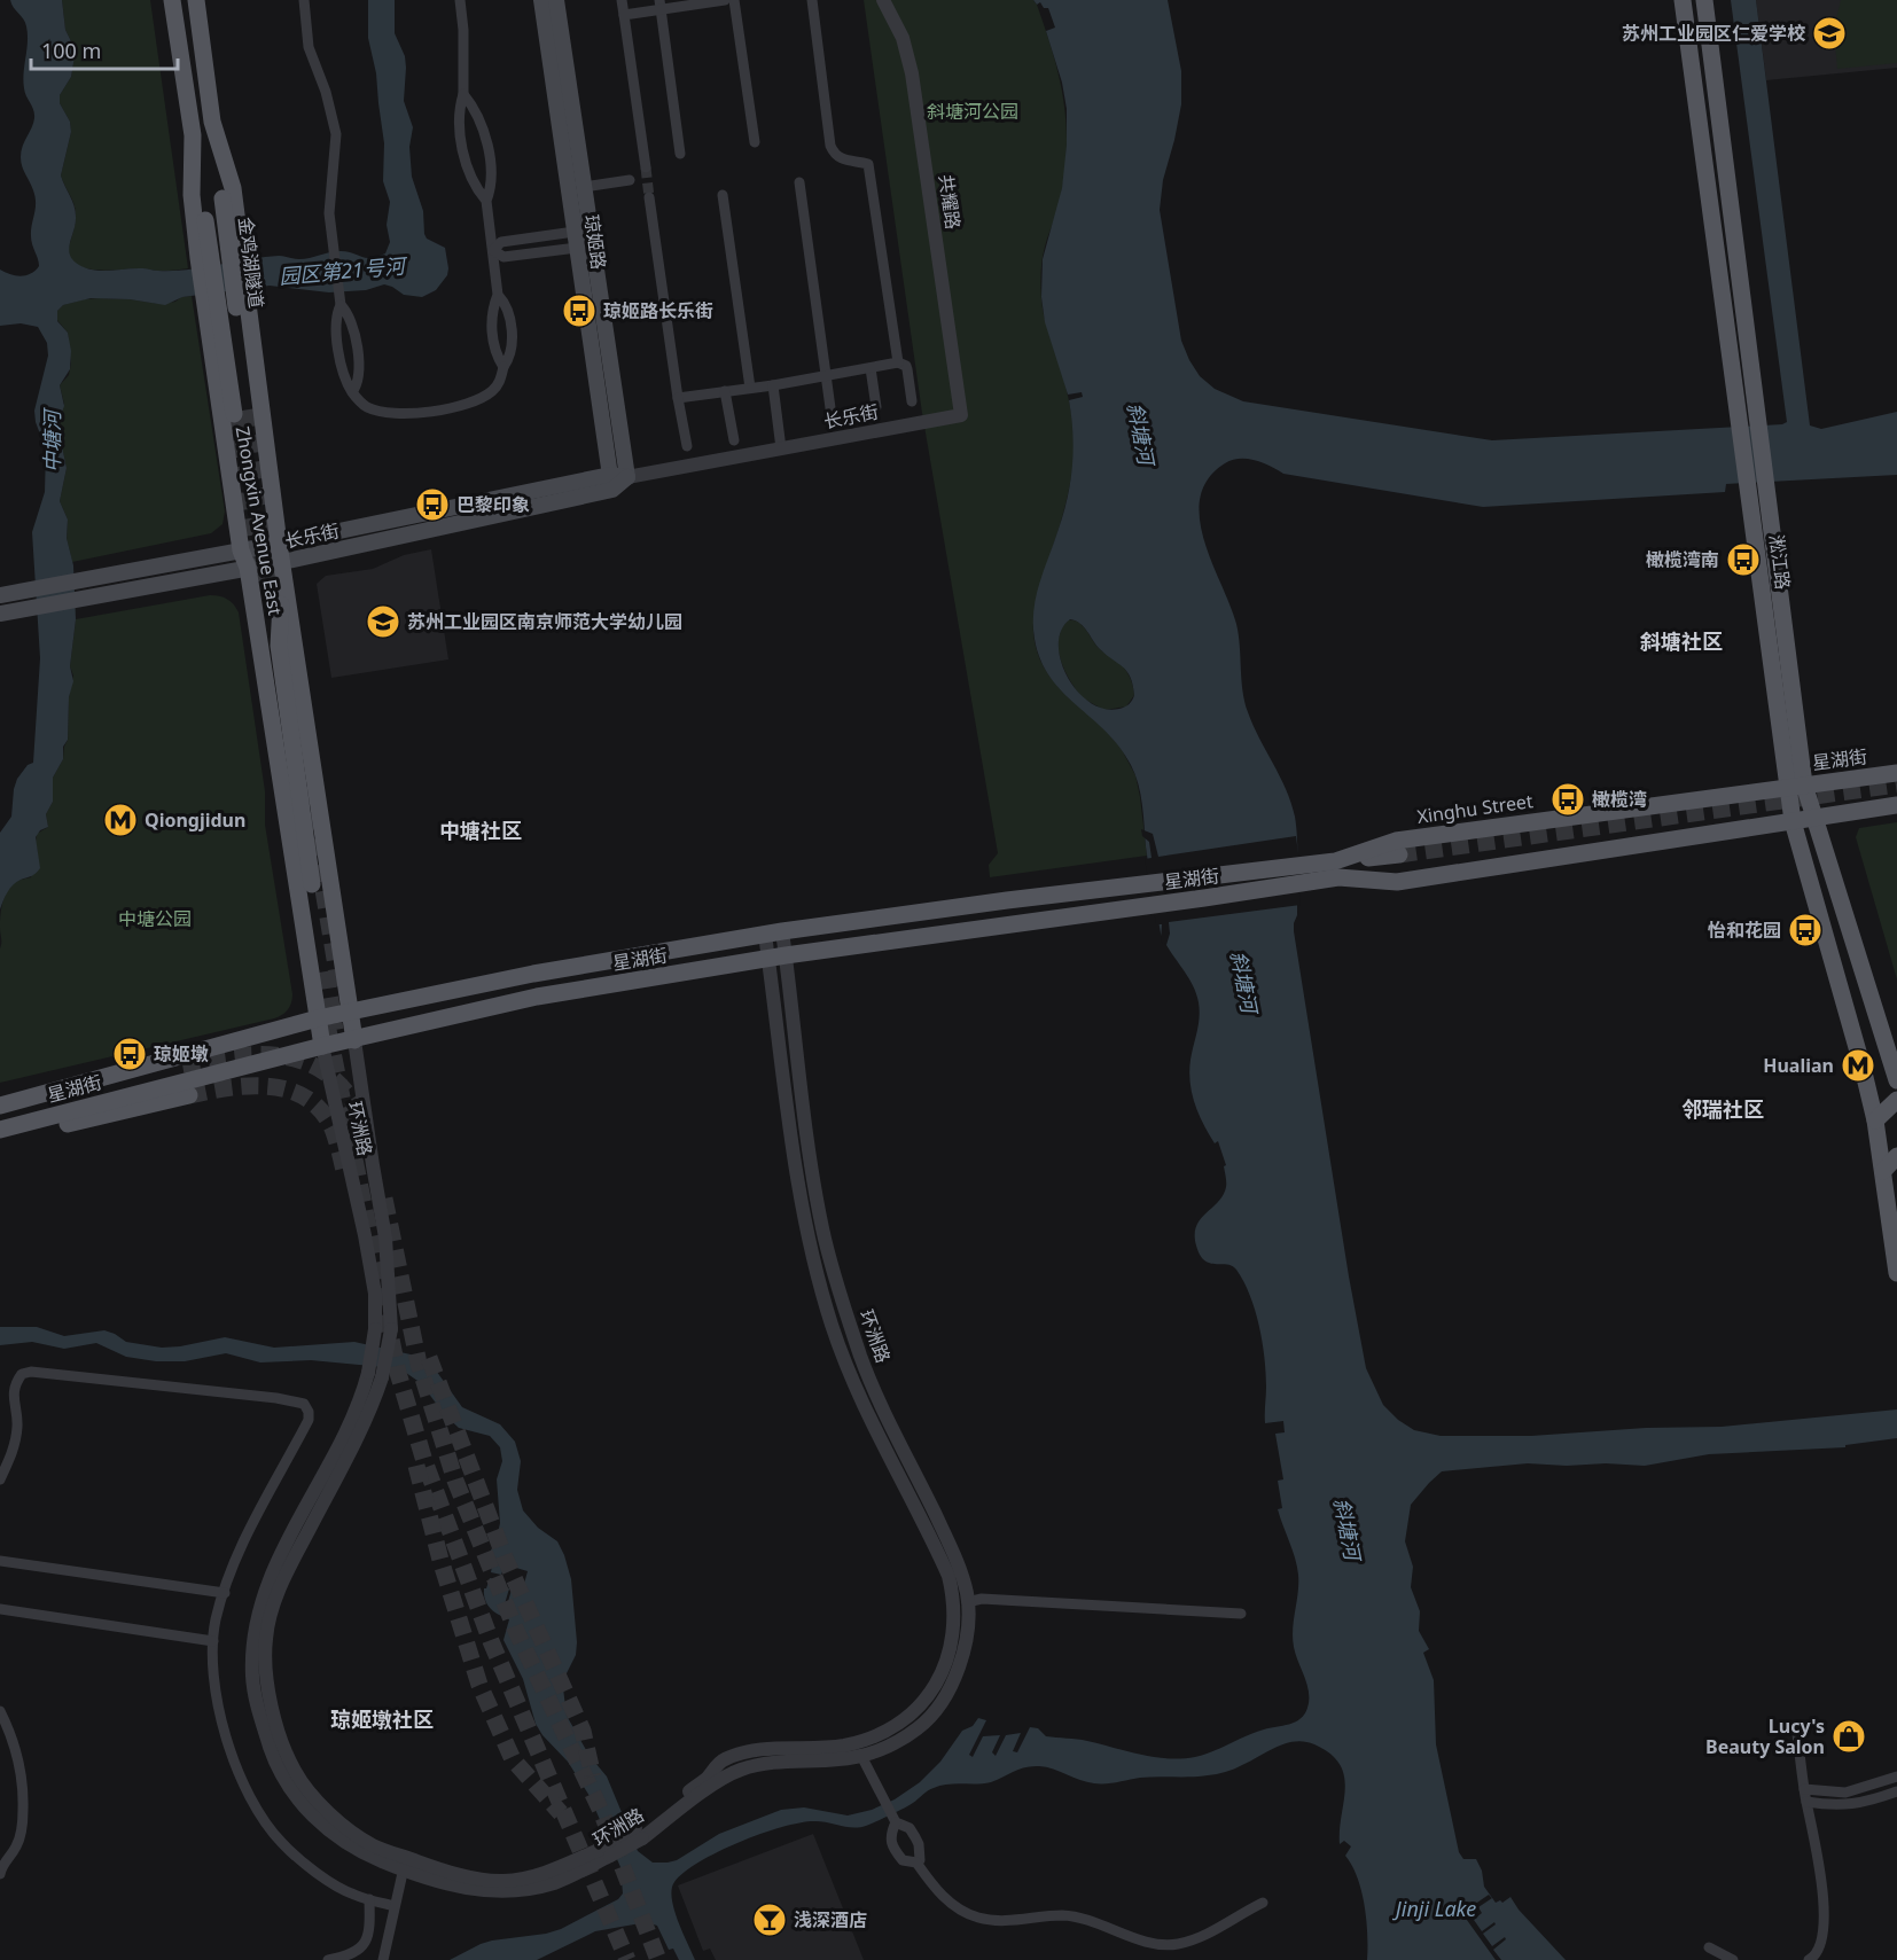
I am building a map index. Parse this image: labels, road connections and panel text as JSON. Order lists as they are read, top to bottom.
{
  "streets": {
    "main road": [
      "琼姬路",
      "金鸡湖隧道",
      "长乐街",
      "Zhongxin Avenue East",
      "淞江路",
      "星湖街",
      "Xinghu Street"
    ],
    "street": ["共耀路", "环洲路"]
  },
  "crossings": [
    ["共耀路", "长乐街"],
    ["琼姬路", "长乐街"],
    ["金鸡湖隧道", "Zhongxin Avenue East"],
    ["长乐街", "Zhongxin Avenue East"],
    ["Zhongxin Avenue East", "星湖街"],
    ["Zhongxin Avenue East", "环洲路"],
    ["淞江路", "星湖街"],
    ["淞江路", "Xinghu Street"],
    ["星湖街", "Xinghu Street"],
    ["星湖街", "环洲路"]
  ],
  "districts": [
    "斜塘社区",
    "中塘社区",
    "邻瑞社区",
    "琼姬墩社区"
  ],
  "water": [
    "园区第21号河",
    "斜塘河",
    "中塘河",
    "Jinji Lake"
  ],
  "parks": ["斜塘河公园", "中塘公园"],
  "places": {
    "school or university": ["苏州工业园区仁爱学校", "苏州工业园区南京师范大学幼儿园"],
    "bus stop": [
      "琼姬路长乐街",
      "巴黎印象",
      "橄榄湾南",
      "橄榄湾",
      "怡和花园",
      "琼姬墩"
    ],
    "metro station": ["Qiongjidun", "Hualian"],
    "shop": ["Lucy's Beauty Salon"],
    "bar": ["浅深酒店"]
  },
  "scale_bar": "100 m"
}
